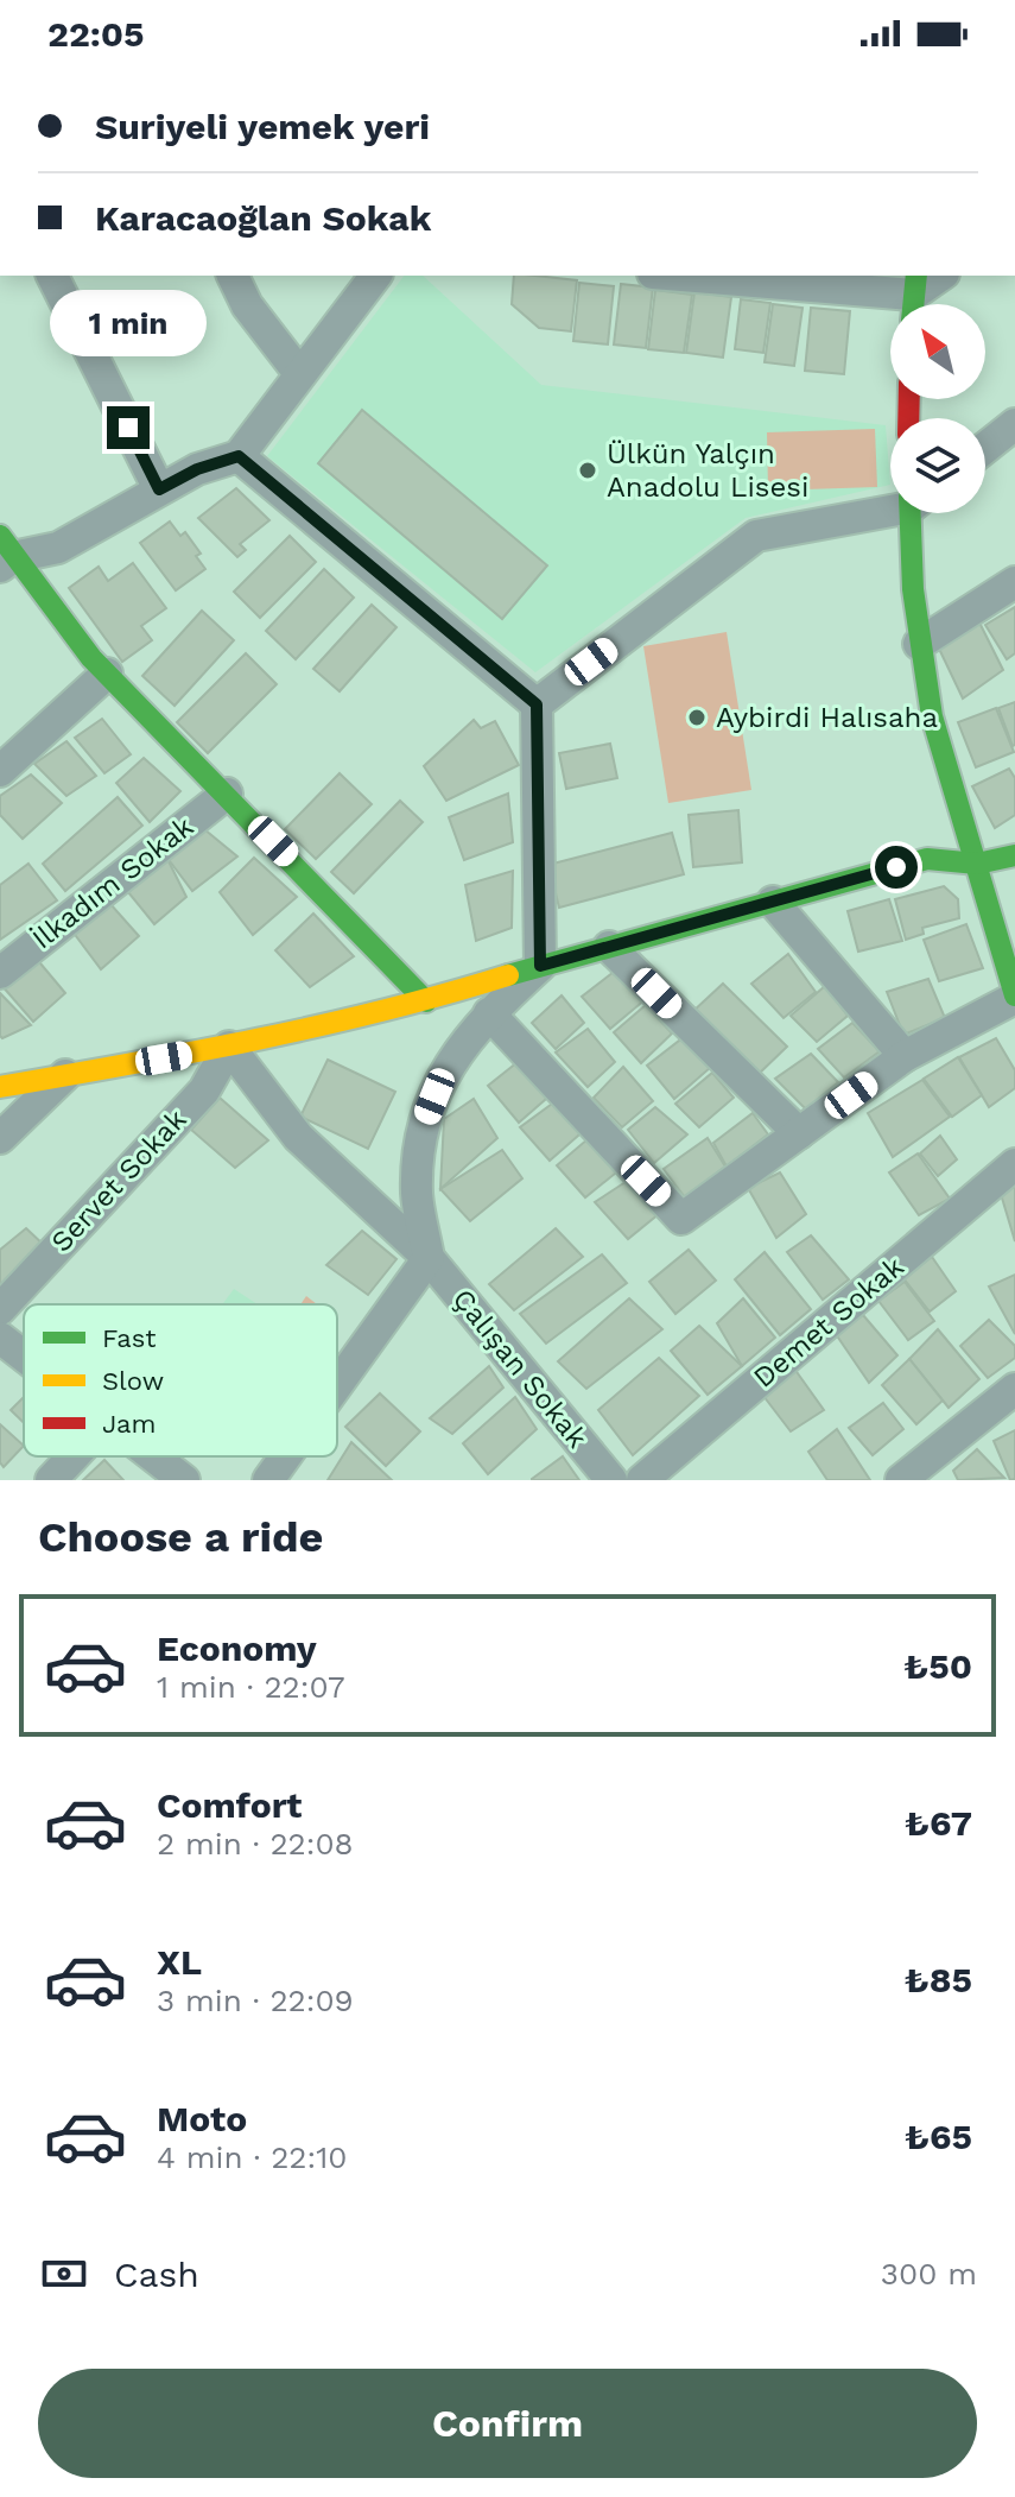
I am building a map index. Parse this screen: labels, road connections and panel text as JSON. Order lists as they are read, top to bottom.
{
  "streets": {
    "street": [
      "İlkadım Sokak",
      "Servet Sokak",
      "Demet Sokak",
      "Çalışan Sokak"
    ]
  },
  "crossings": [
    ["Servet Sokak", "Çalışan Sokak"]
  ],
  "places": ["Ülkün Yalçın Anadolu Lisesi", "Aybirdi Halısaha"],
  "legend": ["Fast", "Slow", "Jam"],
  "north": "top left",
  "page": {
    "status": "22:05",
    "banner": ["Suriyeli yemek yeri", "Karacaoğlan Sokak"],
    "bubble": "1 min",
    "heading": "Choose a ride",
    "list": [
      {
        "name": "Economy",
        "note": "1 min · 22:07",
        "value": "₺50"
      },
      {
        "name": "Comfort",
        "note": "2 min · 22:08",
        "value": "₺67"
      },
      {
        "name": "XL",
        "note": "3 min · 22:09",
        "value": "₺85"
      },
      {
        "name": "Moto",
        "note": "4 min · 22:10",
        "value": "₺65"
      }
    ],
    "pay": ["Cash", "300 m"],
    "buttons": "Confirm"
  }
}
